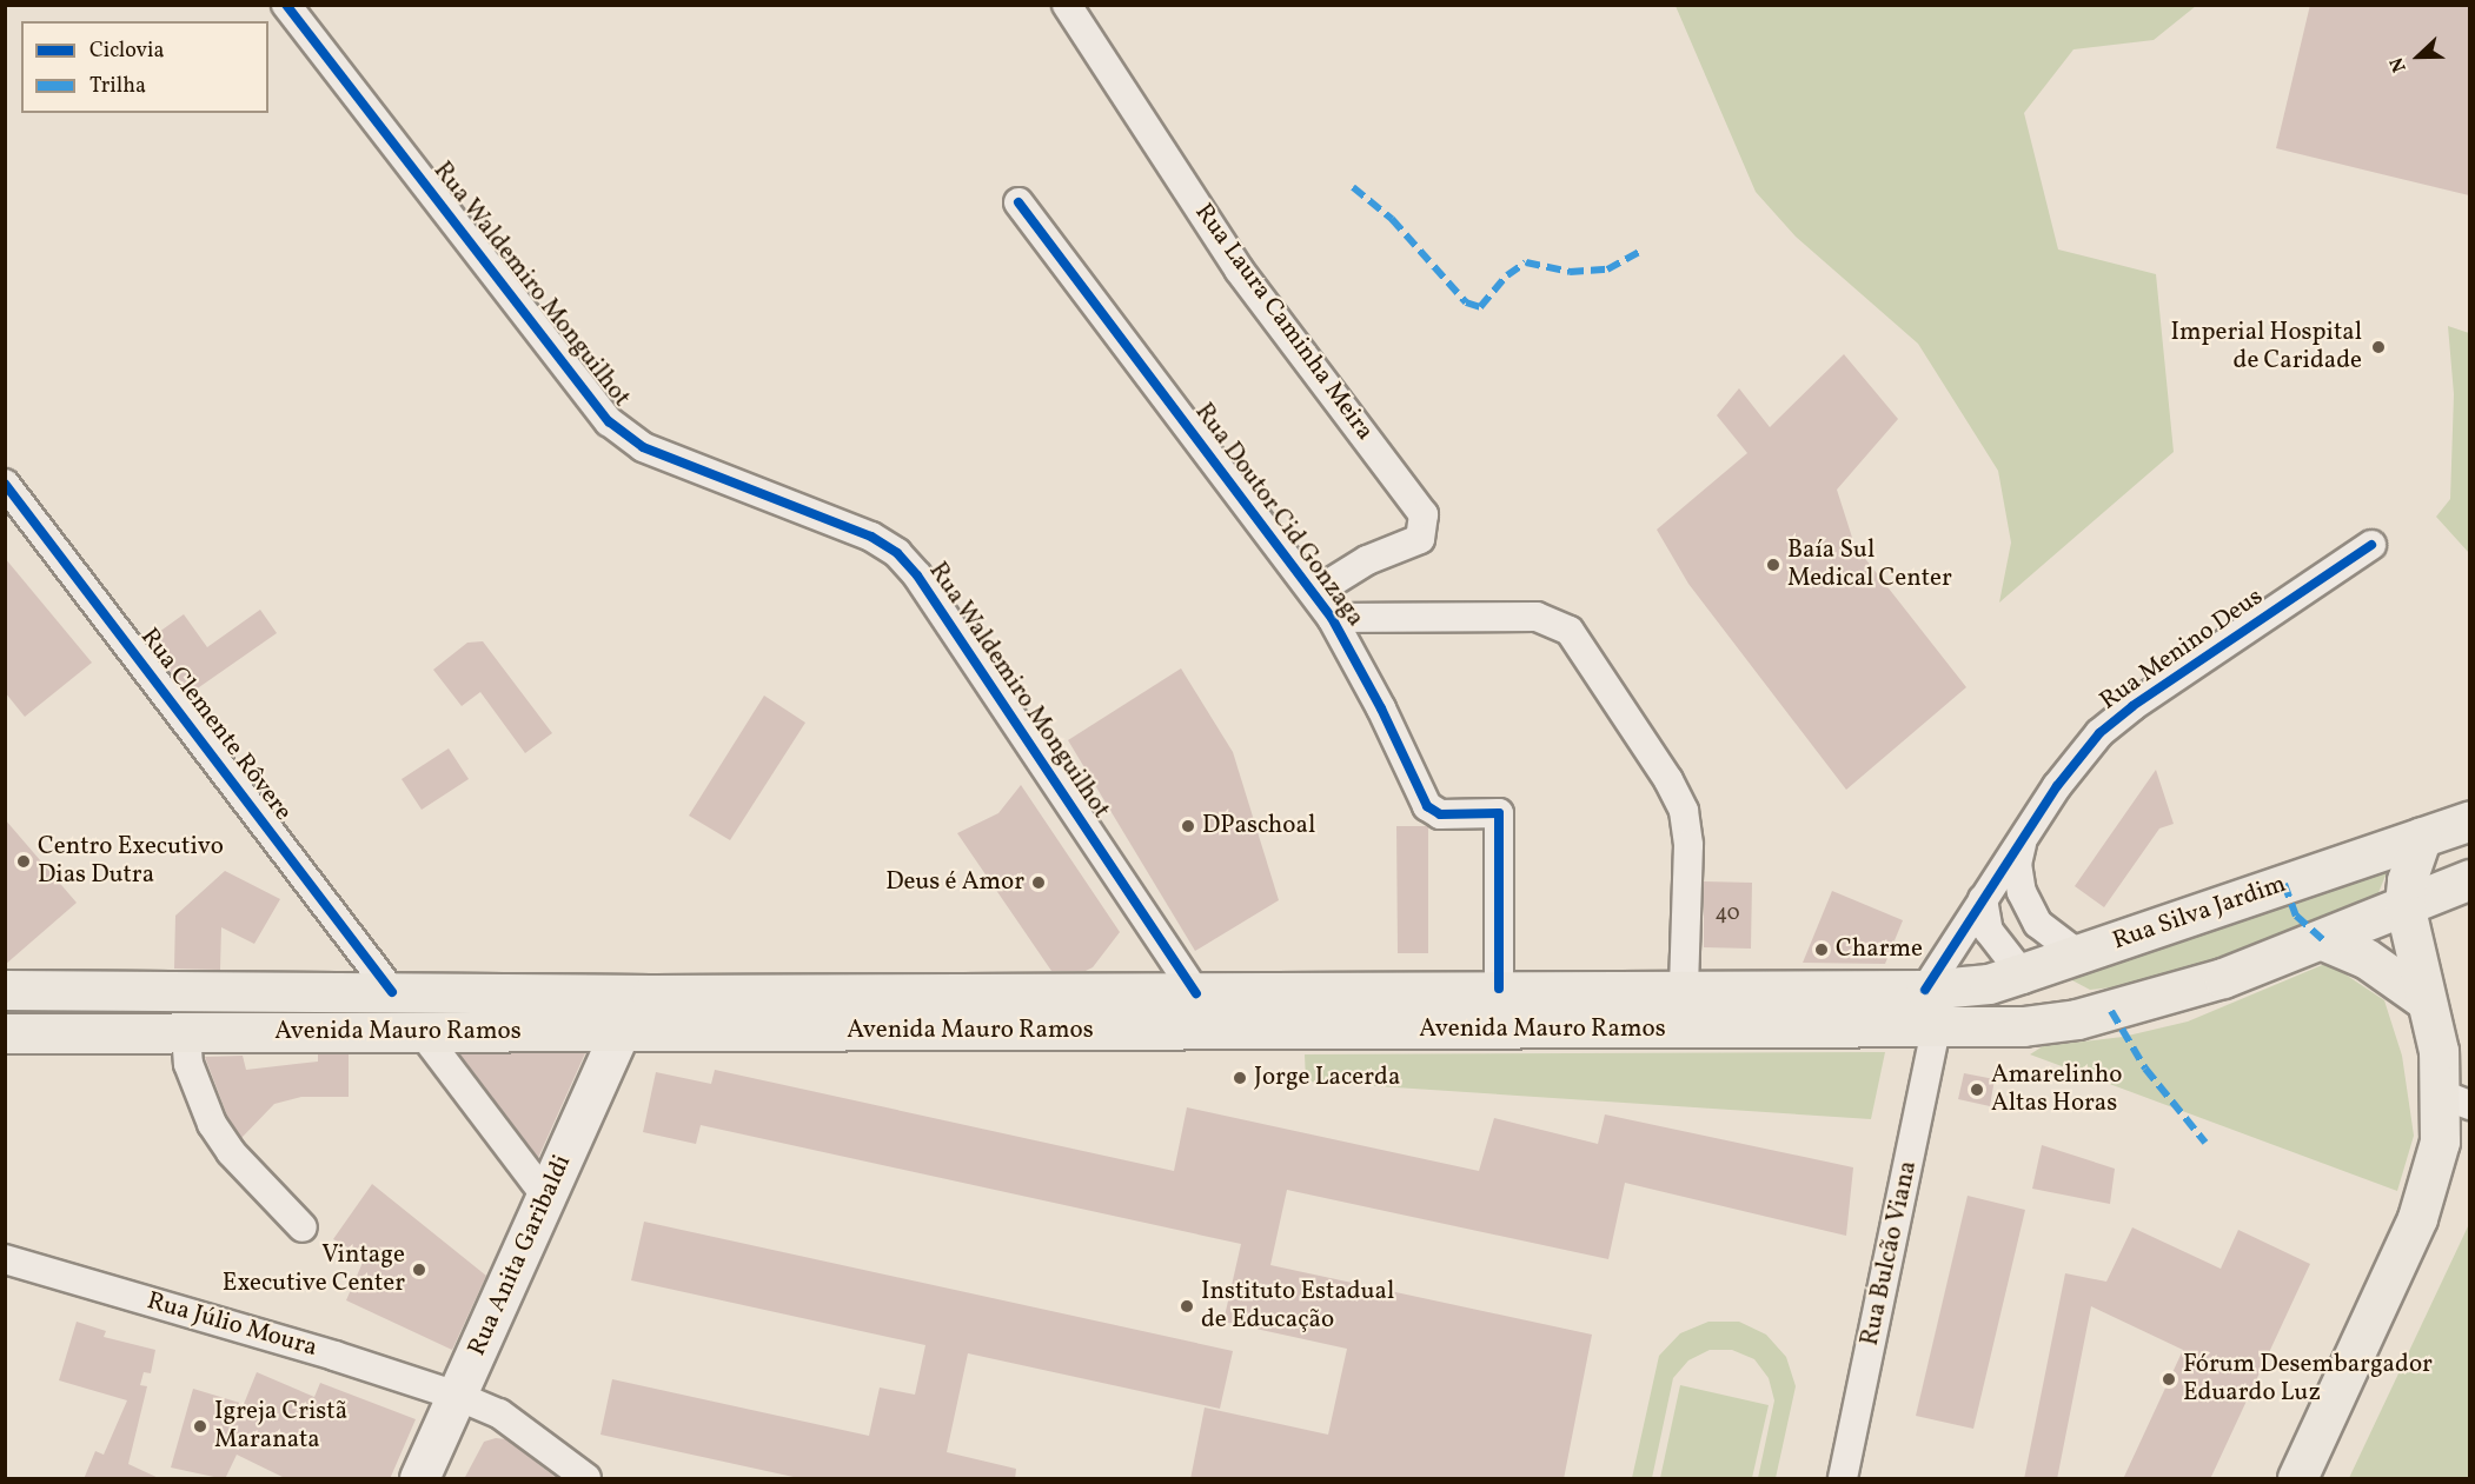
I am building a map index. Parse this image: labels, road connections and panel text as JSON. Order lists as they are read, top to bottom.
{
  "streets": {
    "main road": ["Rua Silva Jardim", "Avenida Mauro Ramos"],
    "street": [
      "Rua Waldemiro Monguilhot",
      "Rua Laura Caminha Meira",
      "Rua Doutor Cid Gonzaga",
      "Rua Menino Deus",
      "Rua Clemente Rôvere",
      "Rua Bulcão Viana",
      "Rua Anita Garibaldi",
      "Rua Júlio Moura"
    ]
  },
  "crossings": [
    ["Rua Waldemiro Monguilhot", "Avenida Mauro Ramos"],
    ["Rua Laura Caminha Meira", "Rua Doutor Cid Gonzaga"],
    ["Rua Doutor Cid Gonzaga", "Avenida Mauro Ramos"],
    ["Rua Menino Deus", "Rua Silva Jardim"],
    ["Rua Menino Deus", "Avenida Mauro Ramos"],
    ["Rua Clemente Rôvere", "Avenida Mauro Ramos"],
    ["Rua Silva Jardim", "Avenida Mauro Ramos"],
    ["Avenida Mauro Ramos", "Rua Bulcão Viana"],
    ["Avenida Mauro Ramos", "Rua Anita Garibaldi"],
    ["Rua Anita Garibaldi", "Rua Júlio Moura"]
  ],
  "places": [
    "Imperial Hospital de Caridade",
    "Baía Sul Medical Center",
    "DPaschoal",
    "Centro Executivo Dias Dutra",
    "Deus é Amor",
    "Charme",
    "Jorge Lacerda",
    "Amarelinho Altas Horas",
    "Vintage Executive Center",
    "Instituto Estadual de Educação",
    "Fórum Desembargador Eduardo Luz",
    "Igreja Cristã Maranata"
  ],
  "house_numbers": ["40"],
  "legend": ["Ciclovia", "Trilha"],
  "north": "left"
}
